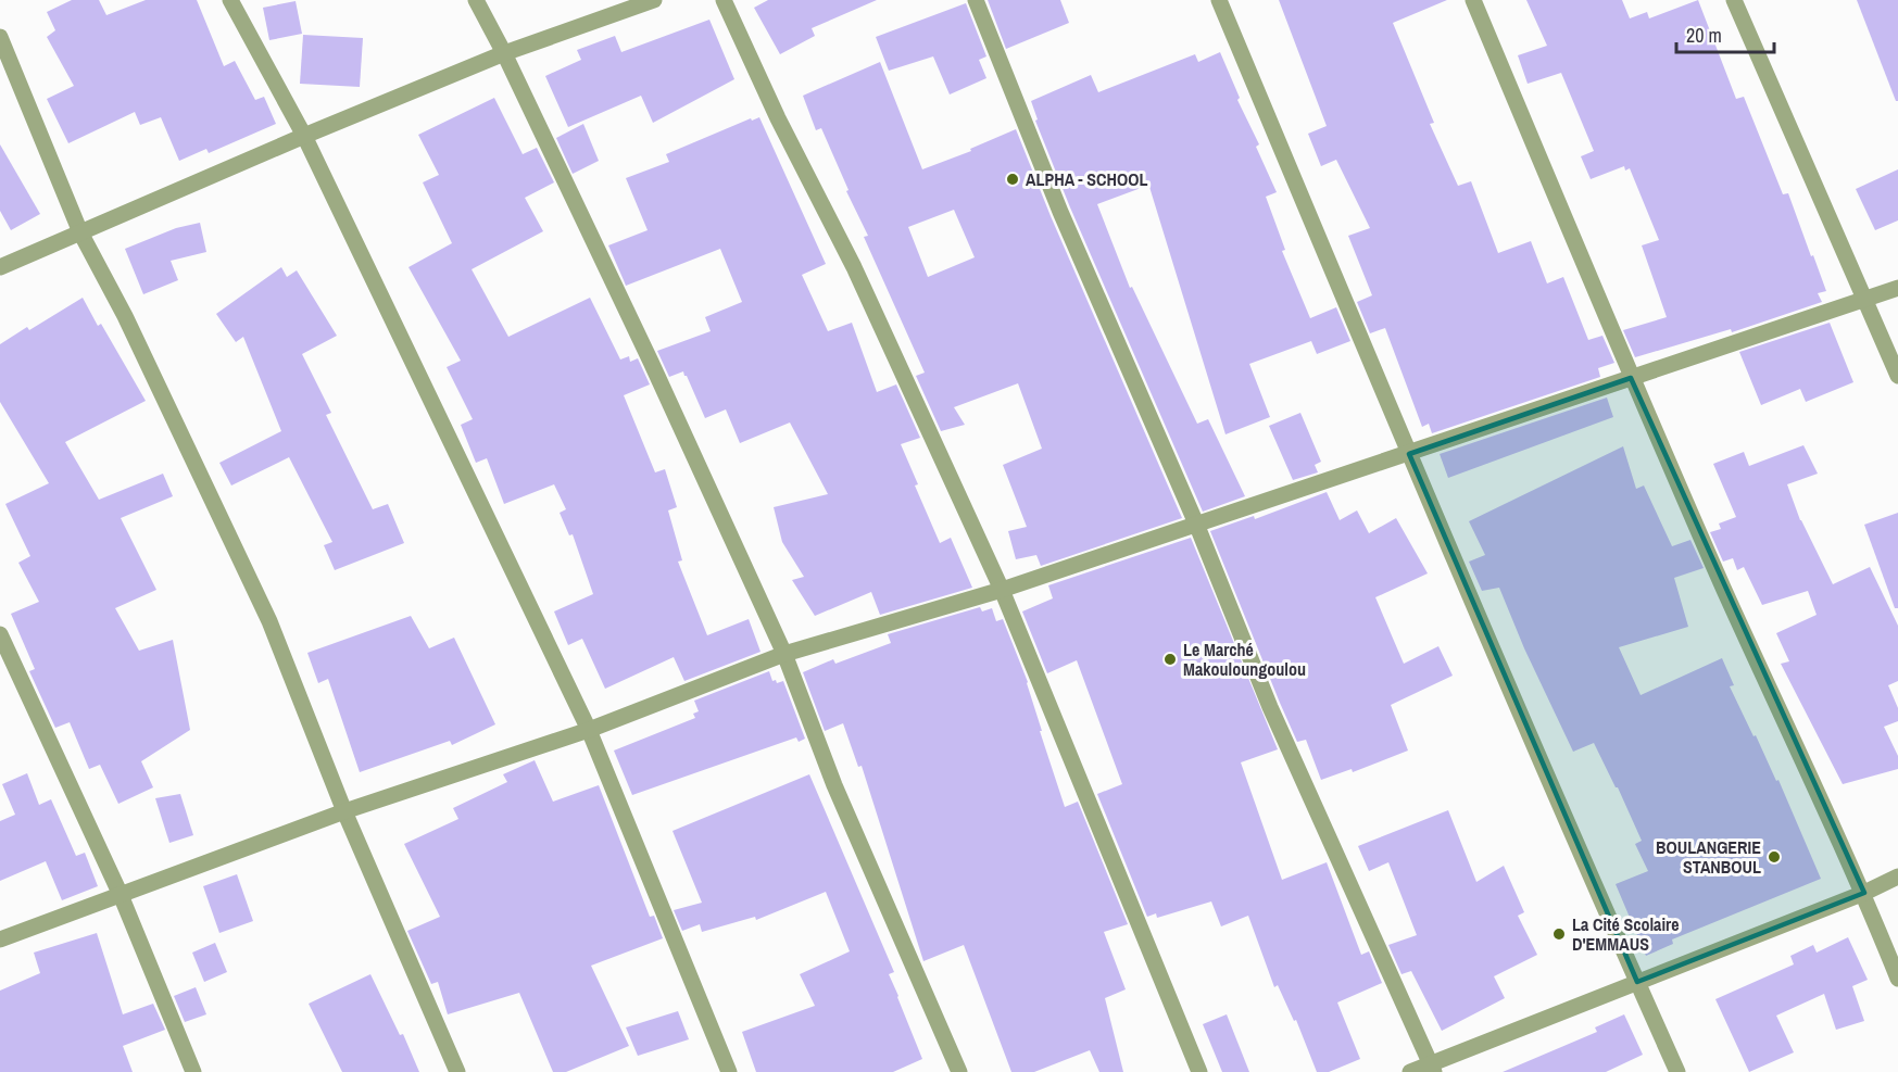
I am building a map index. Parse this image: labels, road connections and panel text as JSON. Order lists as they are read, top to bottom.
{
  "places": [
    "ALPHA - SCHOOL",
    "Le Marché Makouloungoulou",
    "BOULANGERIE STANBOUL",
    "La Cité Scolaire D'EMMAUS"
  ],
  "scale_bar": "20 m"
}
